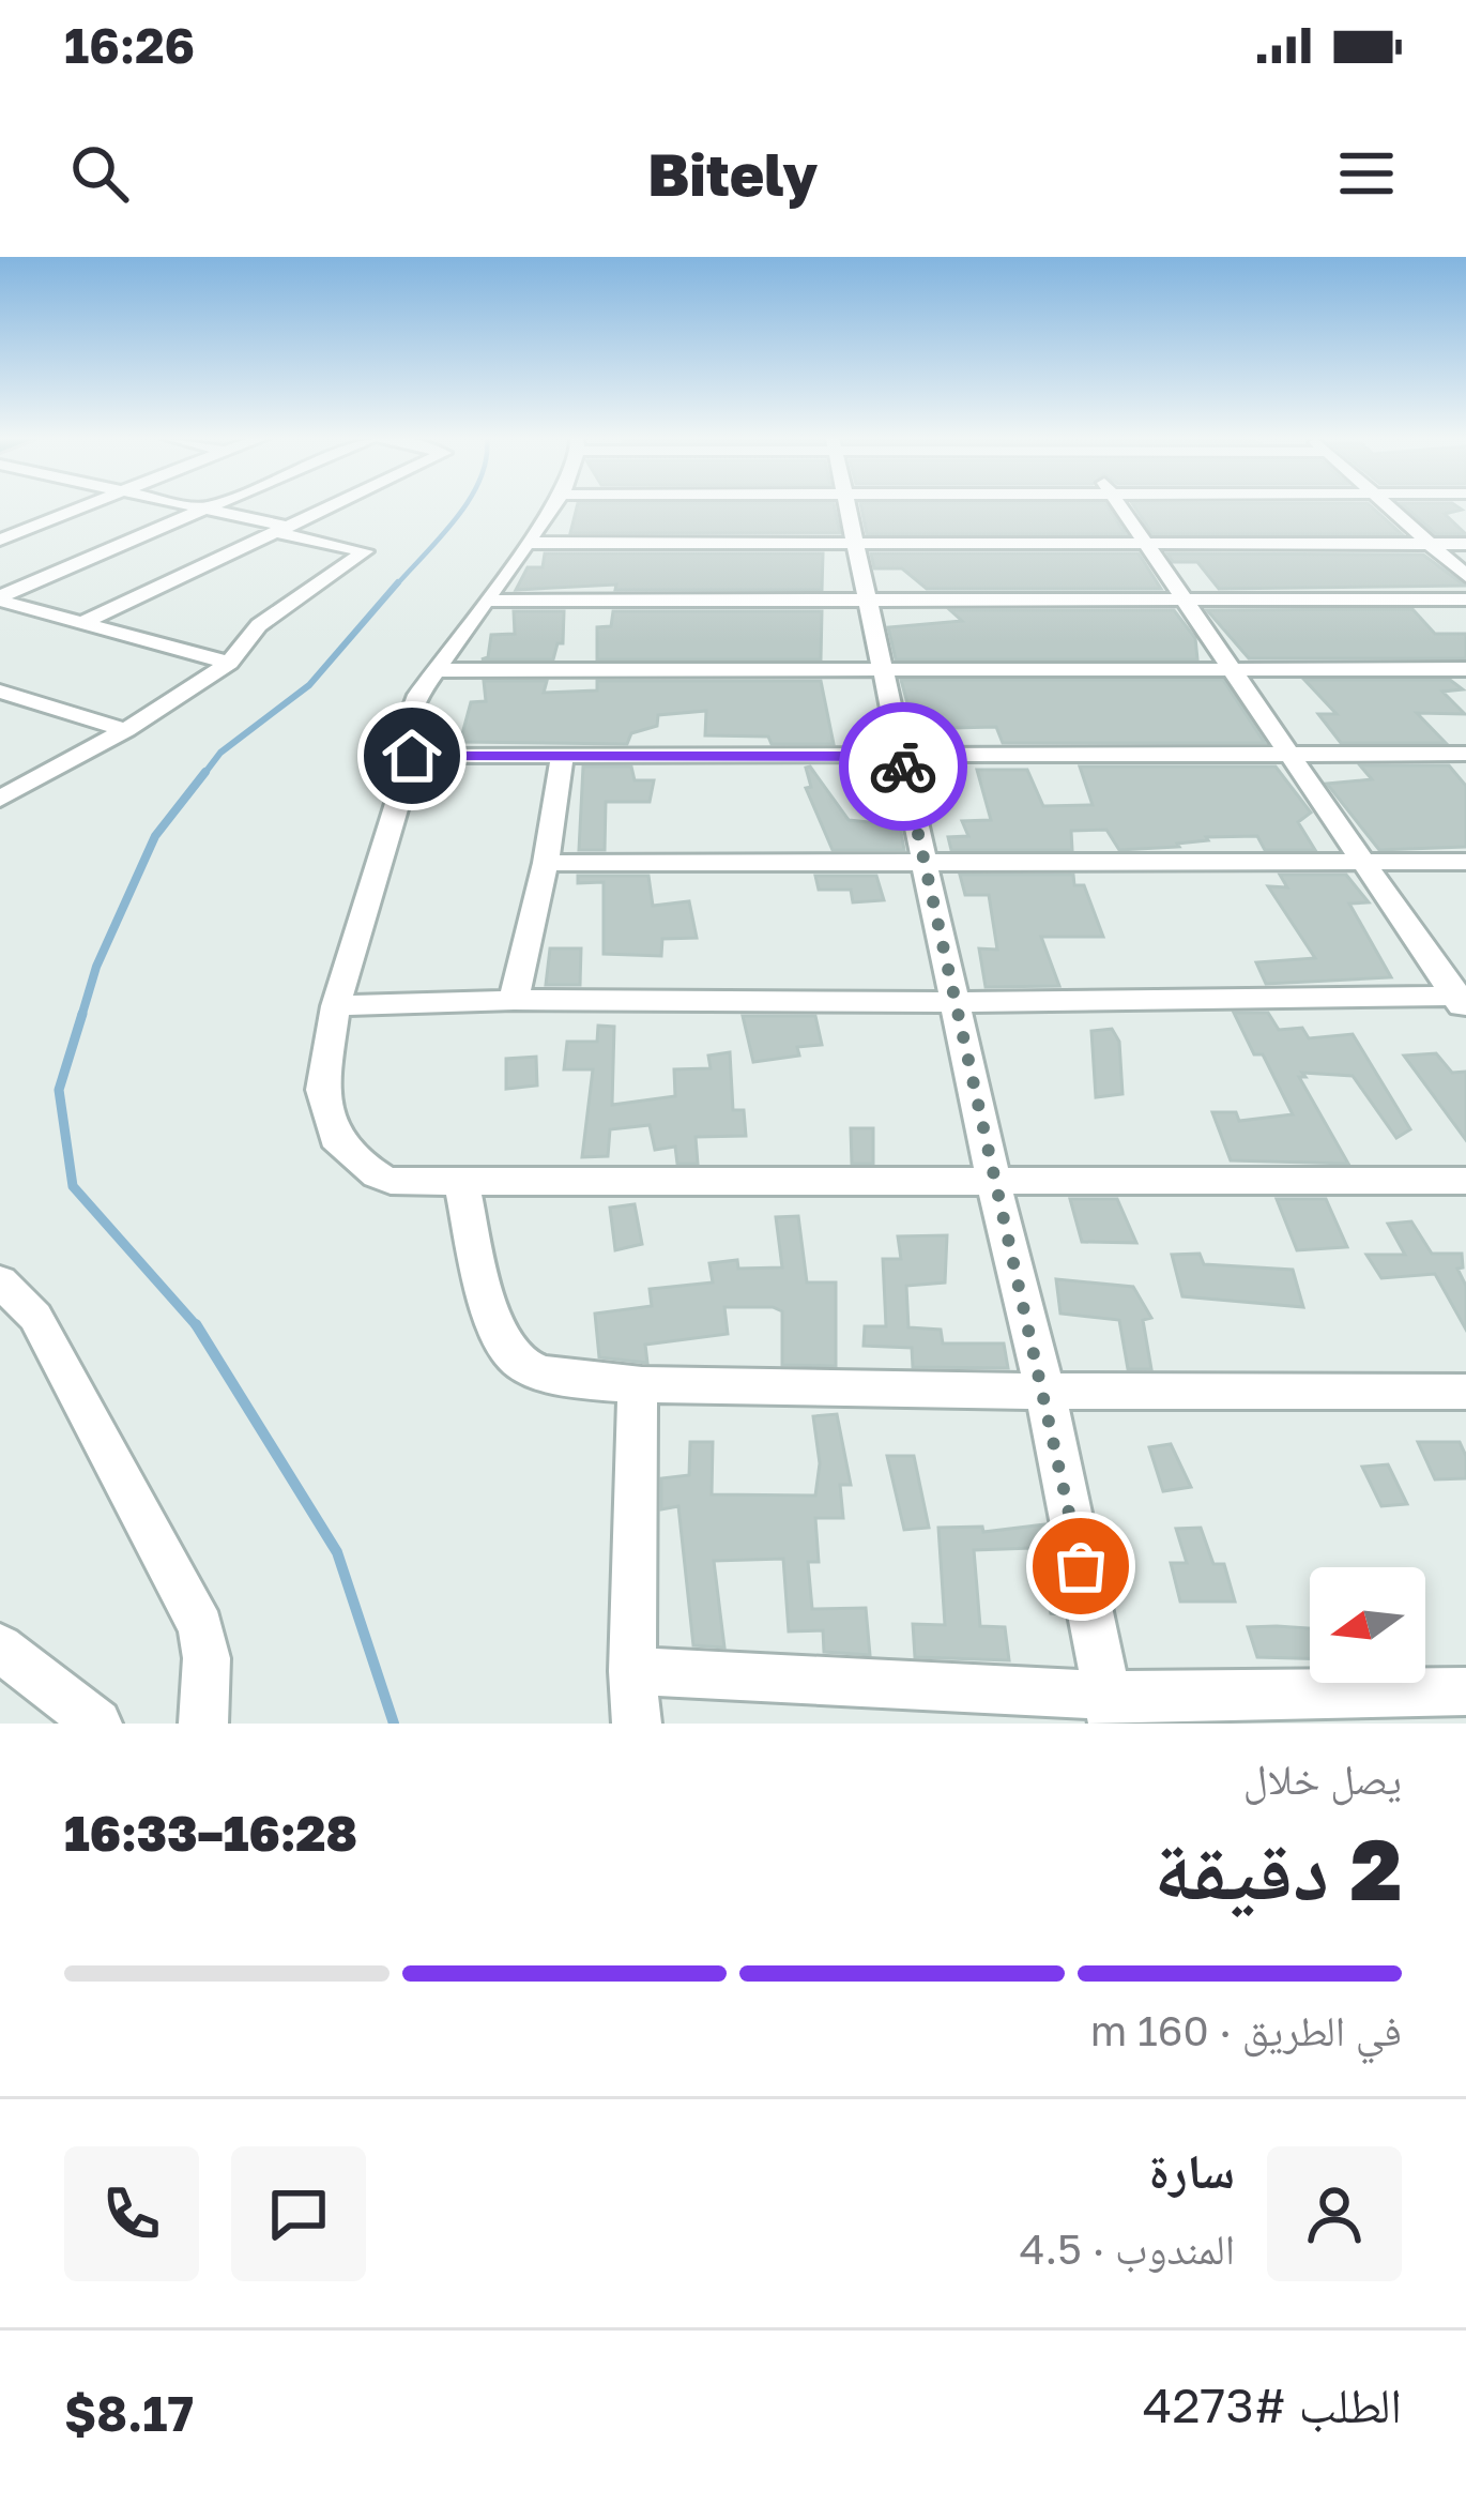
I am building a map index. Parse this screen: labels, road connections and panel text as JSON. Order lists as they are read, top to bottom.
{
  "north": "left",
  "page": {
    "status": "16:26",
    "header": "Bitely",
    "heading": ["2 دقيقة", "يصل خلال", "16:28–16:33"],
    "panel": [
      "سارة",
      "المندوب · 4.5",
      "الطلب #4273",
      "$8.17"
    ],
    "bar": "في الطريق · 160 m"
  }
}
